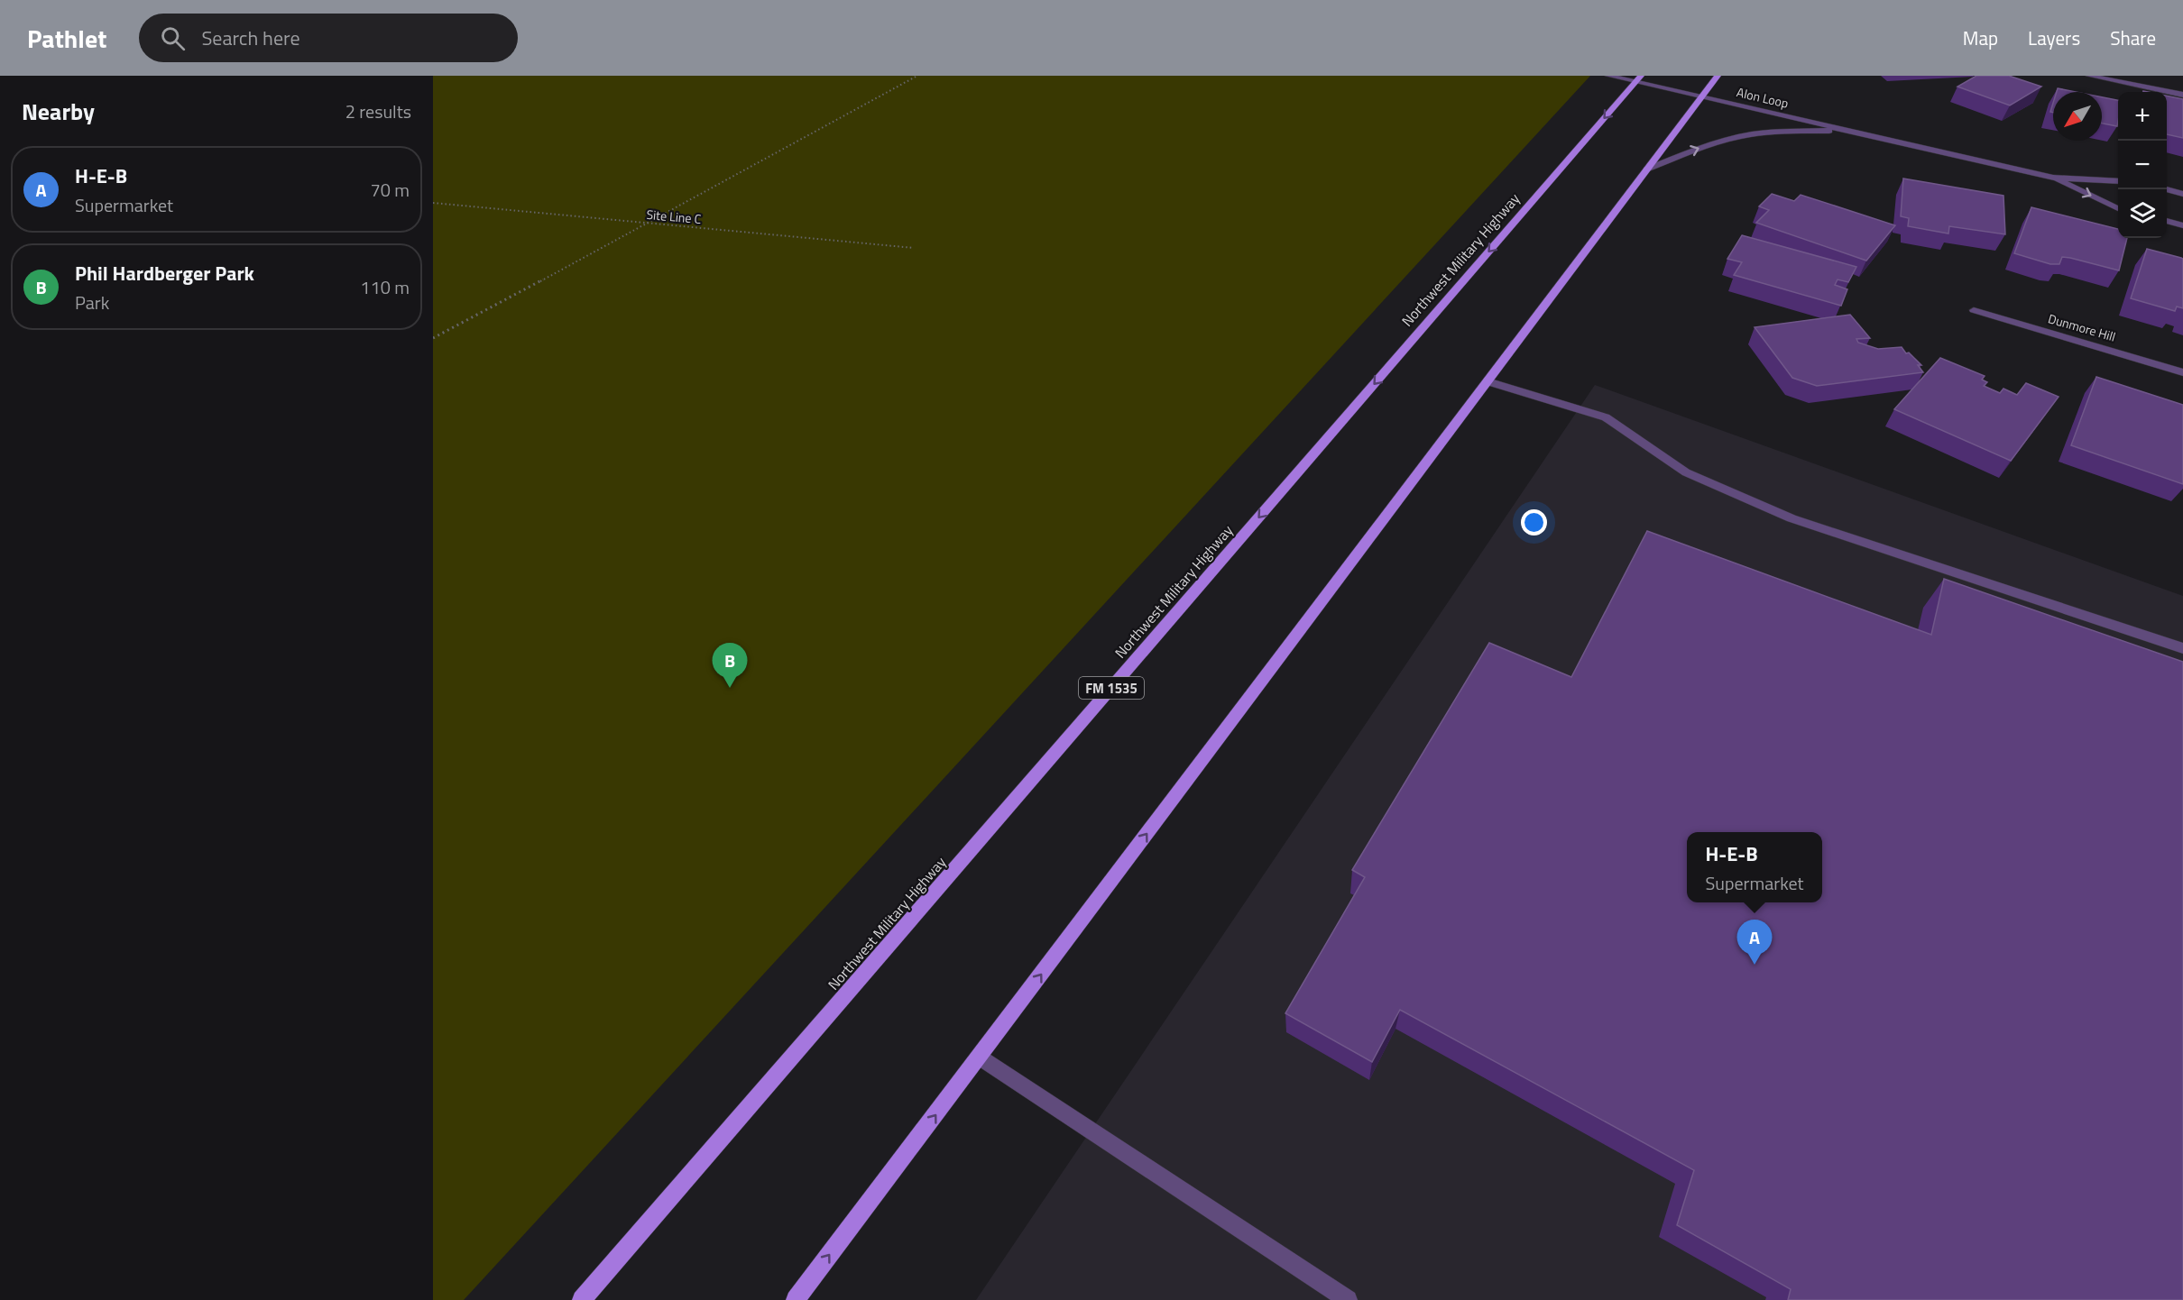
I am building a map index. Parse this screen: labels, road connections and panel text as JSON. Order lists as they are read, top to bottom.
{
  "streets": {
    "main road": ["Northwest Military Highway", "FM 1535"],
    "street": ["Alon Loop", "Dunmore Hill"],
    "path": ["Site Line C"]
  },
  "crossings": [
    ["Alon Loop", "Northwest Military Highway"]
  ],
  "north": "bottom left",
  "page": {
    "header": "Pathlet",
    "search": "Search here",
    "nav": ["Map", "Layers", "Share"],
    "heading": ["Nearby", "2 results"],
    "map_buttons": ["+", "−"],
    "list": [
      {
        "mark": "A",
        "name": "H-E-B",
        "note": "Supermarket",
        "value": "70 m"
      },
      {
        "mark": "B",
        "name": "Phil Hardberger Park",
        "note": "Park",
        "value": "110 m"
      }
    ],
    "pins": ["B", "A"],
    "popup": ["H-E-B", "Supermarket"]
  }
}
